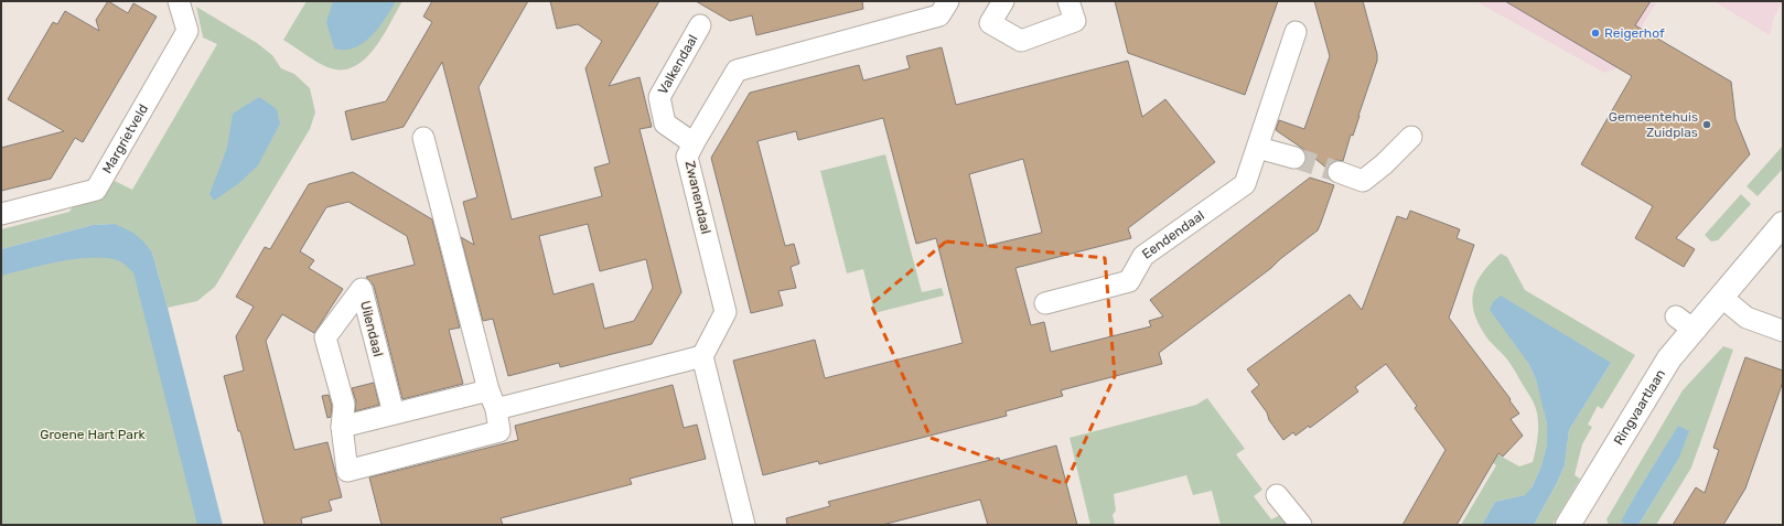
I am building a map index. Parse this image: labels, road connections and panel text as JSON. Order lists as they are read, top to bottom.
{
  "streets": {
    "street": [
      "Valkendaal",
      "Margrietveld",
      "Zwanendaal",
      "Eendendaal",
      "Uilendaal",
      "Ringvaartlaan"
    ]
  },
  "crossings": [
    ["Valkendaal", "Zwanendaal"]
  ],
  "parks": ["Groene Hart Park"],
  "places": ["Reigerhof", "Gemeentehuis Zuidplas"]
}
